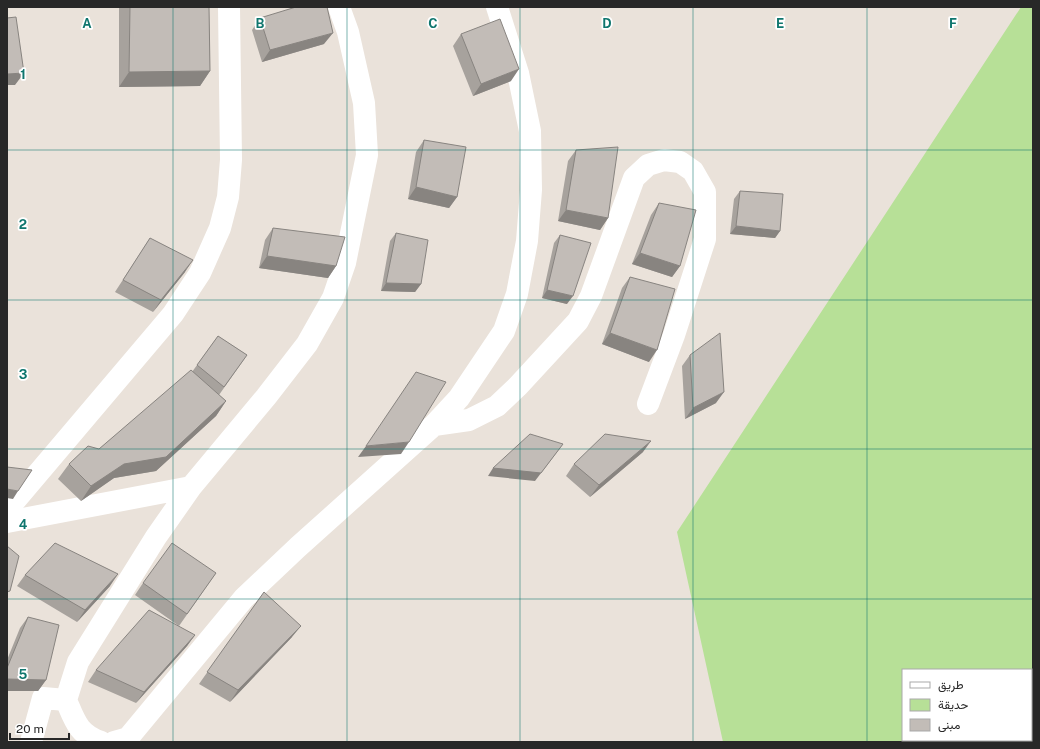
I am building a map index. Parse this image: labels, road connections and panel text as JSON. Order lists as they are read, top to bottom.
{
  "legend": ["طريق", "حديقة", "مبنى"],
  "scale_bar": "20 m",
  "grid": {
    "columns": [
      "A",
      "B",
      "C",
      "D",
      "E",
      "F"
    ],
    "rows": [
      "1",
      "2",
      "3",
      "4",
      "5"
    ]
  }
}
